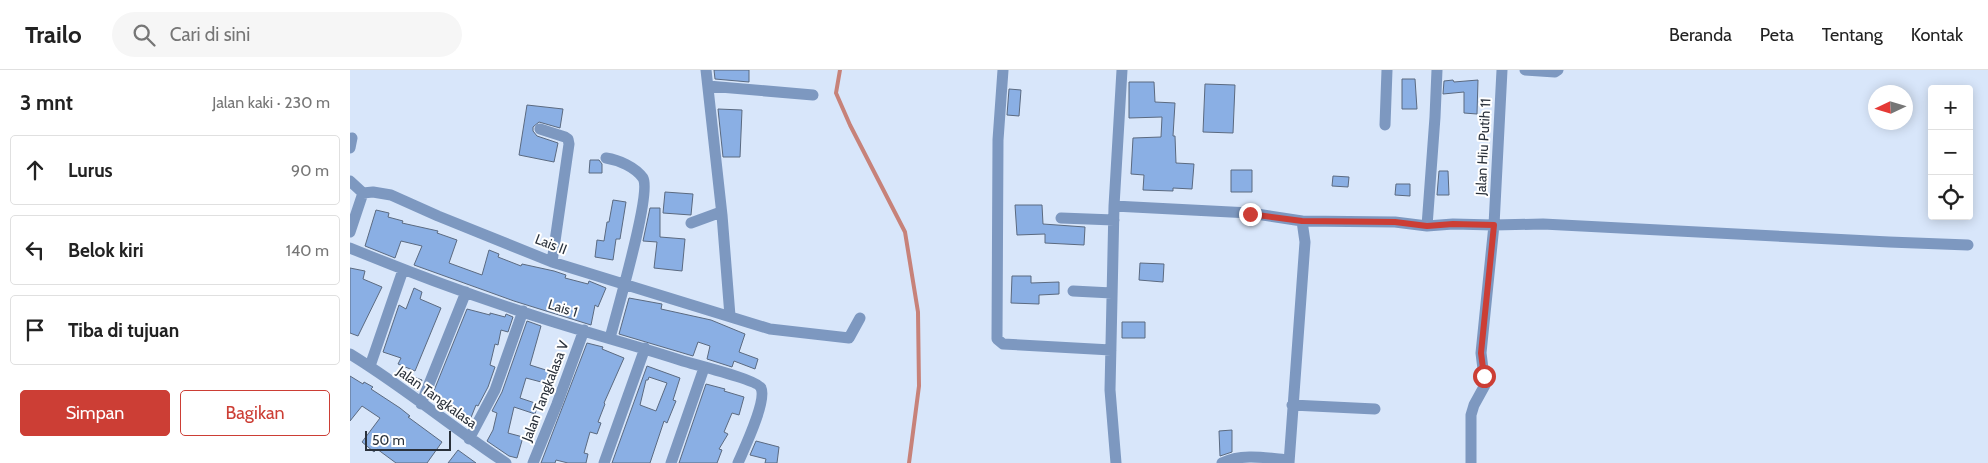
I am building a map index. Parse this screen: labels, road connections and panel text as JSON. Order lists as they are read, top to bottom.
{
  "streets": {
    "street": [
      "Jalan Hiu Putih 11",
      "Lais II",
      "Lais 1",
      "Jalan Tangkalasa V",
      "Jalan Tangkalasa"
    ]
  },
  "crossings": [
    ["Lais 1", "Jalan Tangkalasa V"]
  ],
  "scale_bar": "50 m",
  "north": "left",
  "page": {
    "header": "Trailo",
    "search": "Cari di sini",
    "nav": [
      "Beranda",
      "Peta",
      "Tentang",
      "Kontak"
    ],
    "heading": ["3 mnt", "Jalan kaki · 230 m"],
    "map_buttons": ["+", "−"],
    "list": [
      ["Lurus", "90 m"],
      ["Belok kiri", "140 m"],
      "Tiba di tujuan"
    ],
    "buttons": ["Simpan", "Bagikan"],
    "scale": "50 m"
  }
}
